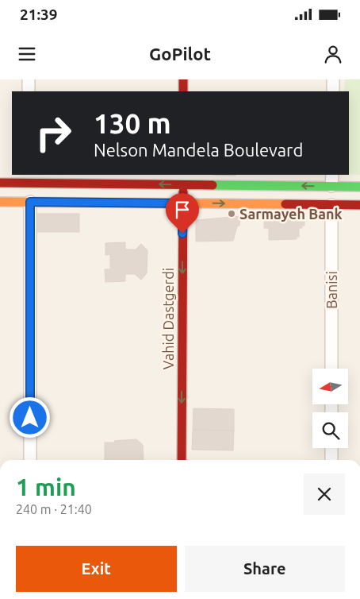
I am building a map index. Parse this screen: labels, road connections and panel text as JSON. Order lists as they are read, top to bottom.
{
  "streets": {
    "main road": ["Vahid Dastgerdi"],
    "street": ["Banisi"]
  },
  "one_way": ["Vahid Dastgerdi"],
  "places": ["Sarmayeh Bank"],
  "north": "left",
  "page": {
    "status": "21:39",
    "header": "GoPilot",
    "turn": ["130 m", "Nelson Mandela Boulevard"],
    "heading": ["1 min", "240 m · 21:40"],
    "buttons": ["Exit", "Share"]
  }
}
